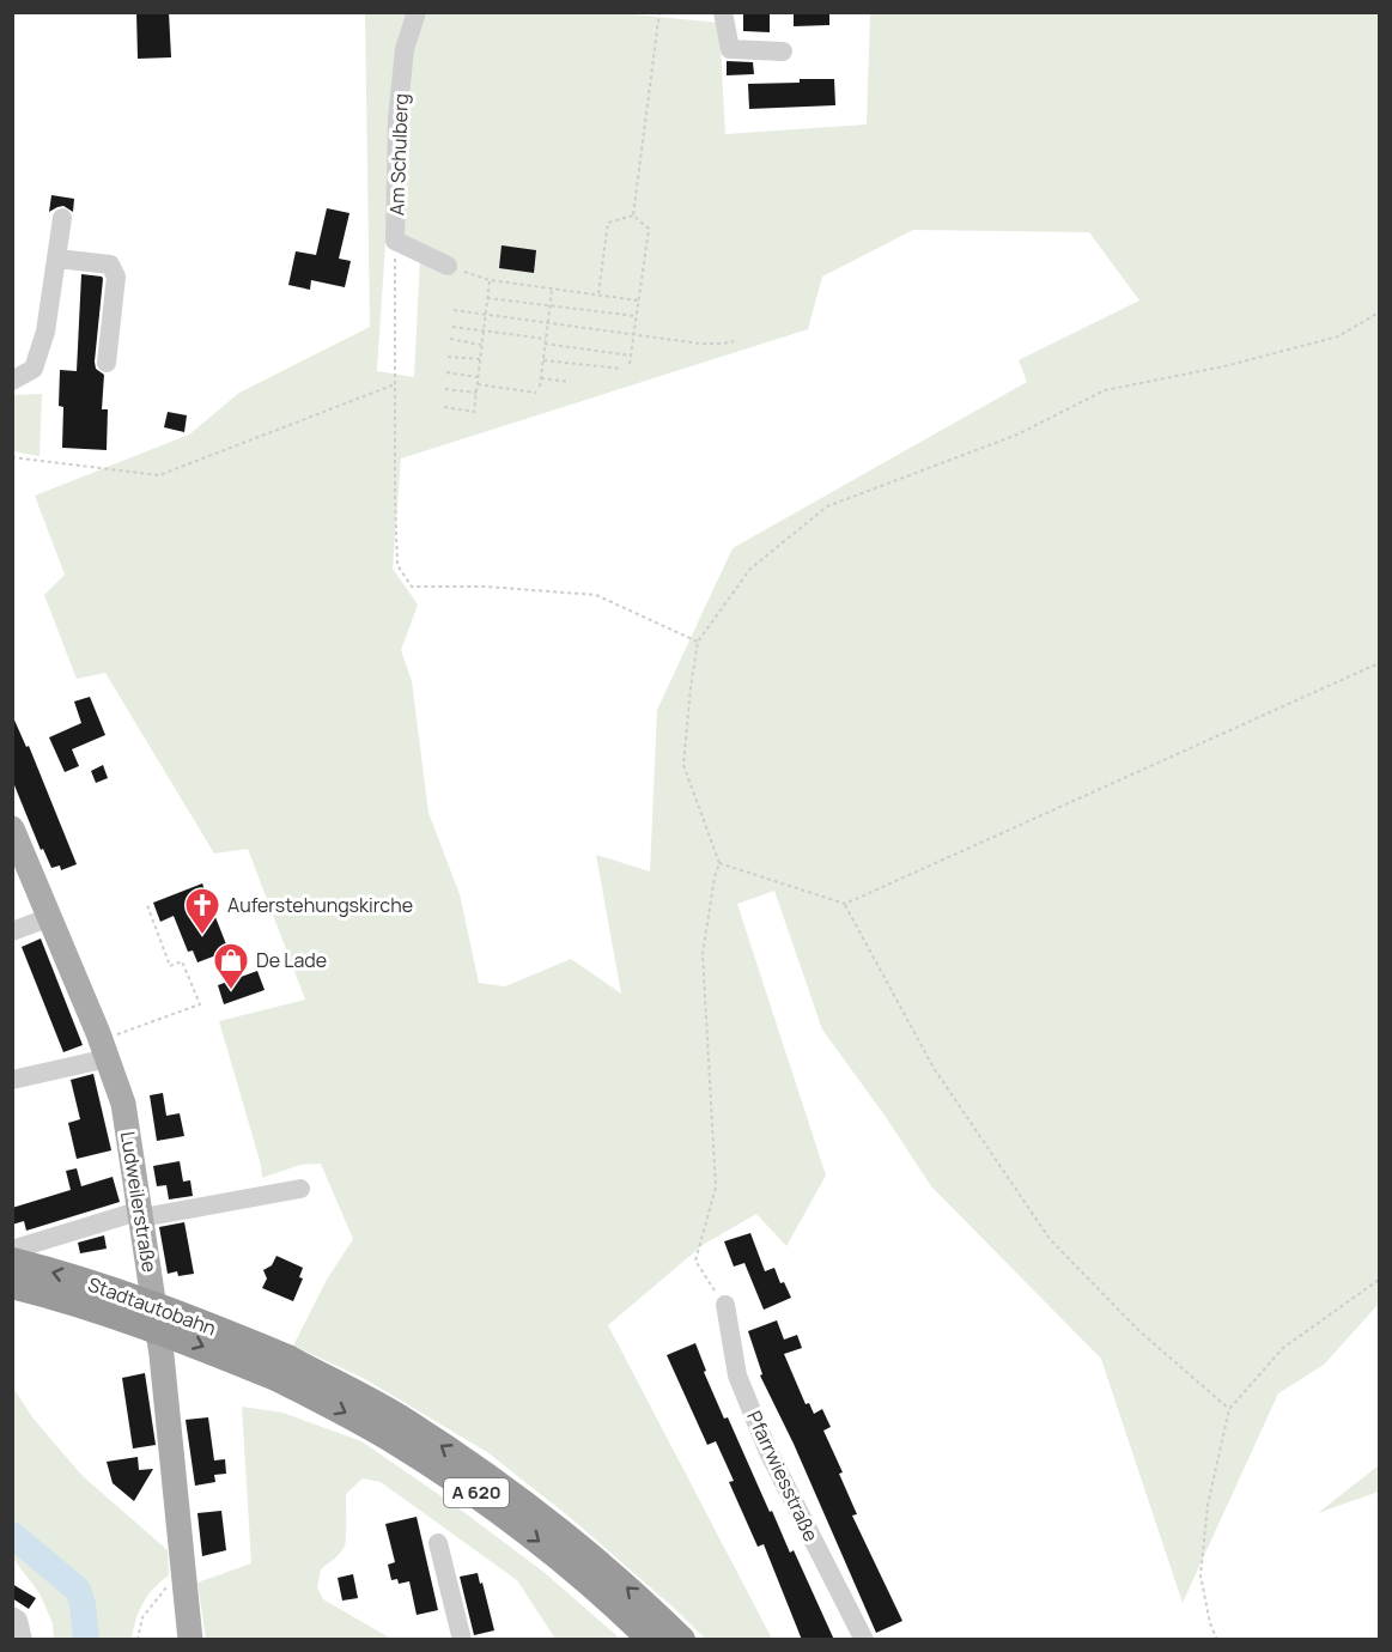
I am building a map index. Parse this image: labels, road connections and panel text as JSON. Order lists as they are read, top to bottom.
{
  "streets": {
    "highway": ["Stadtautobahn", "A 620"],
    "main road": ["Ludweilerstraße"],
    "street": ["Am Schulberg", "Pfarrwiesstraße"]
  },
  "crossings": [
    ["Stadtautobahn", "A 620"]
  ],
  "places": {
    "church": ["Auferstehungskirche"],
    "shop": ["De Lade"]
  }
}
